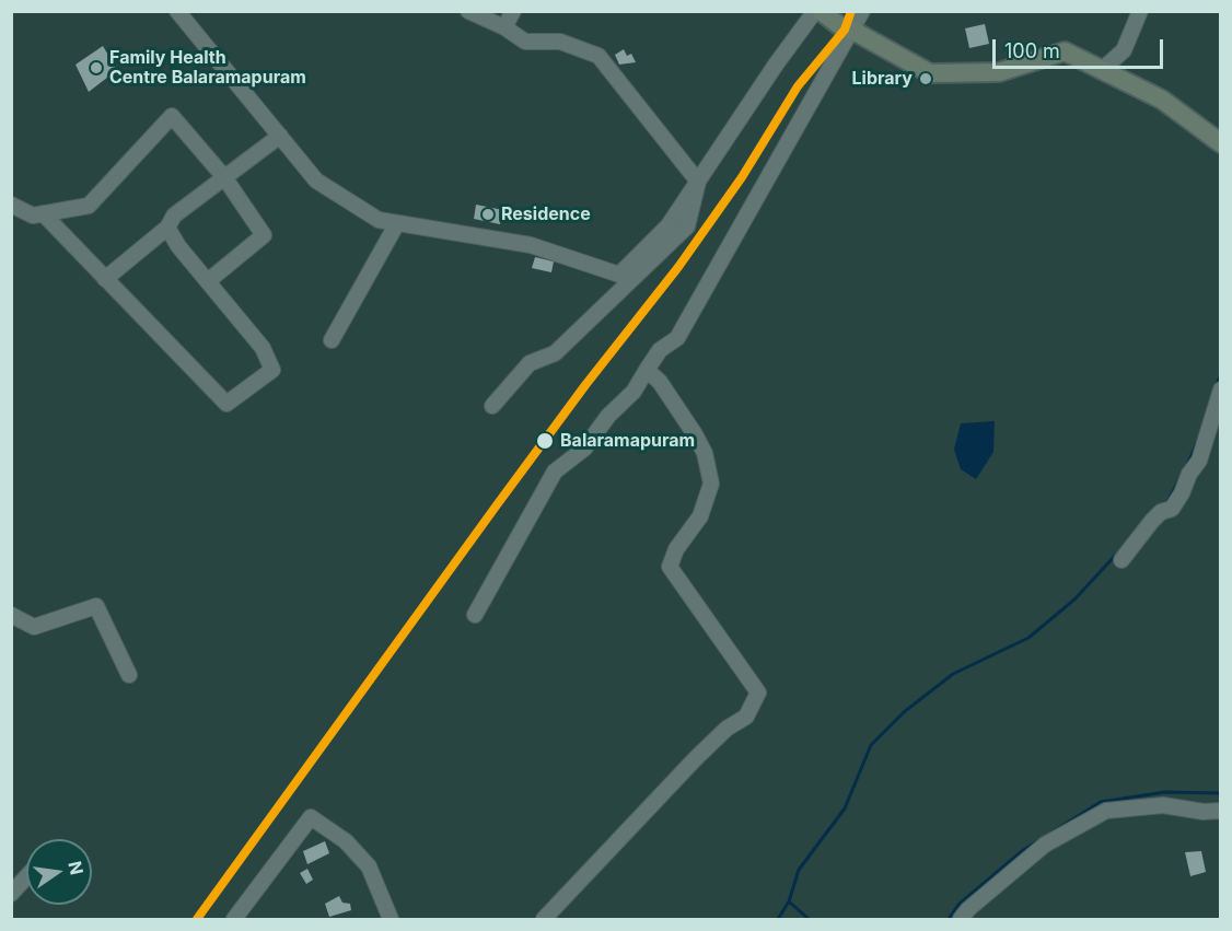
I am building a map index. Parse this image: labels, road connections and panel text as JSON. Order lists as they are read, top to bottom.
{
  "places": [
    "Family Health Centre Balaramapuram",
    "Library",
    "Residence",
    "Balaramapuram"
  ],
  "scale_bar": "100 m",
  "north": "right"
}
